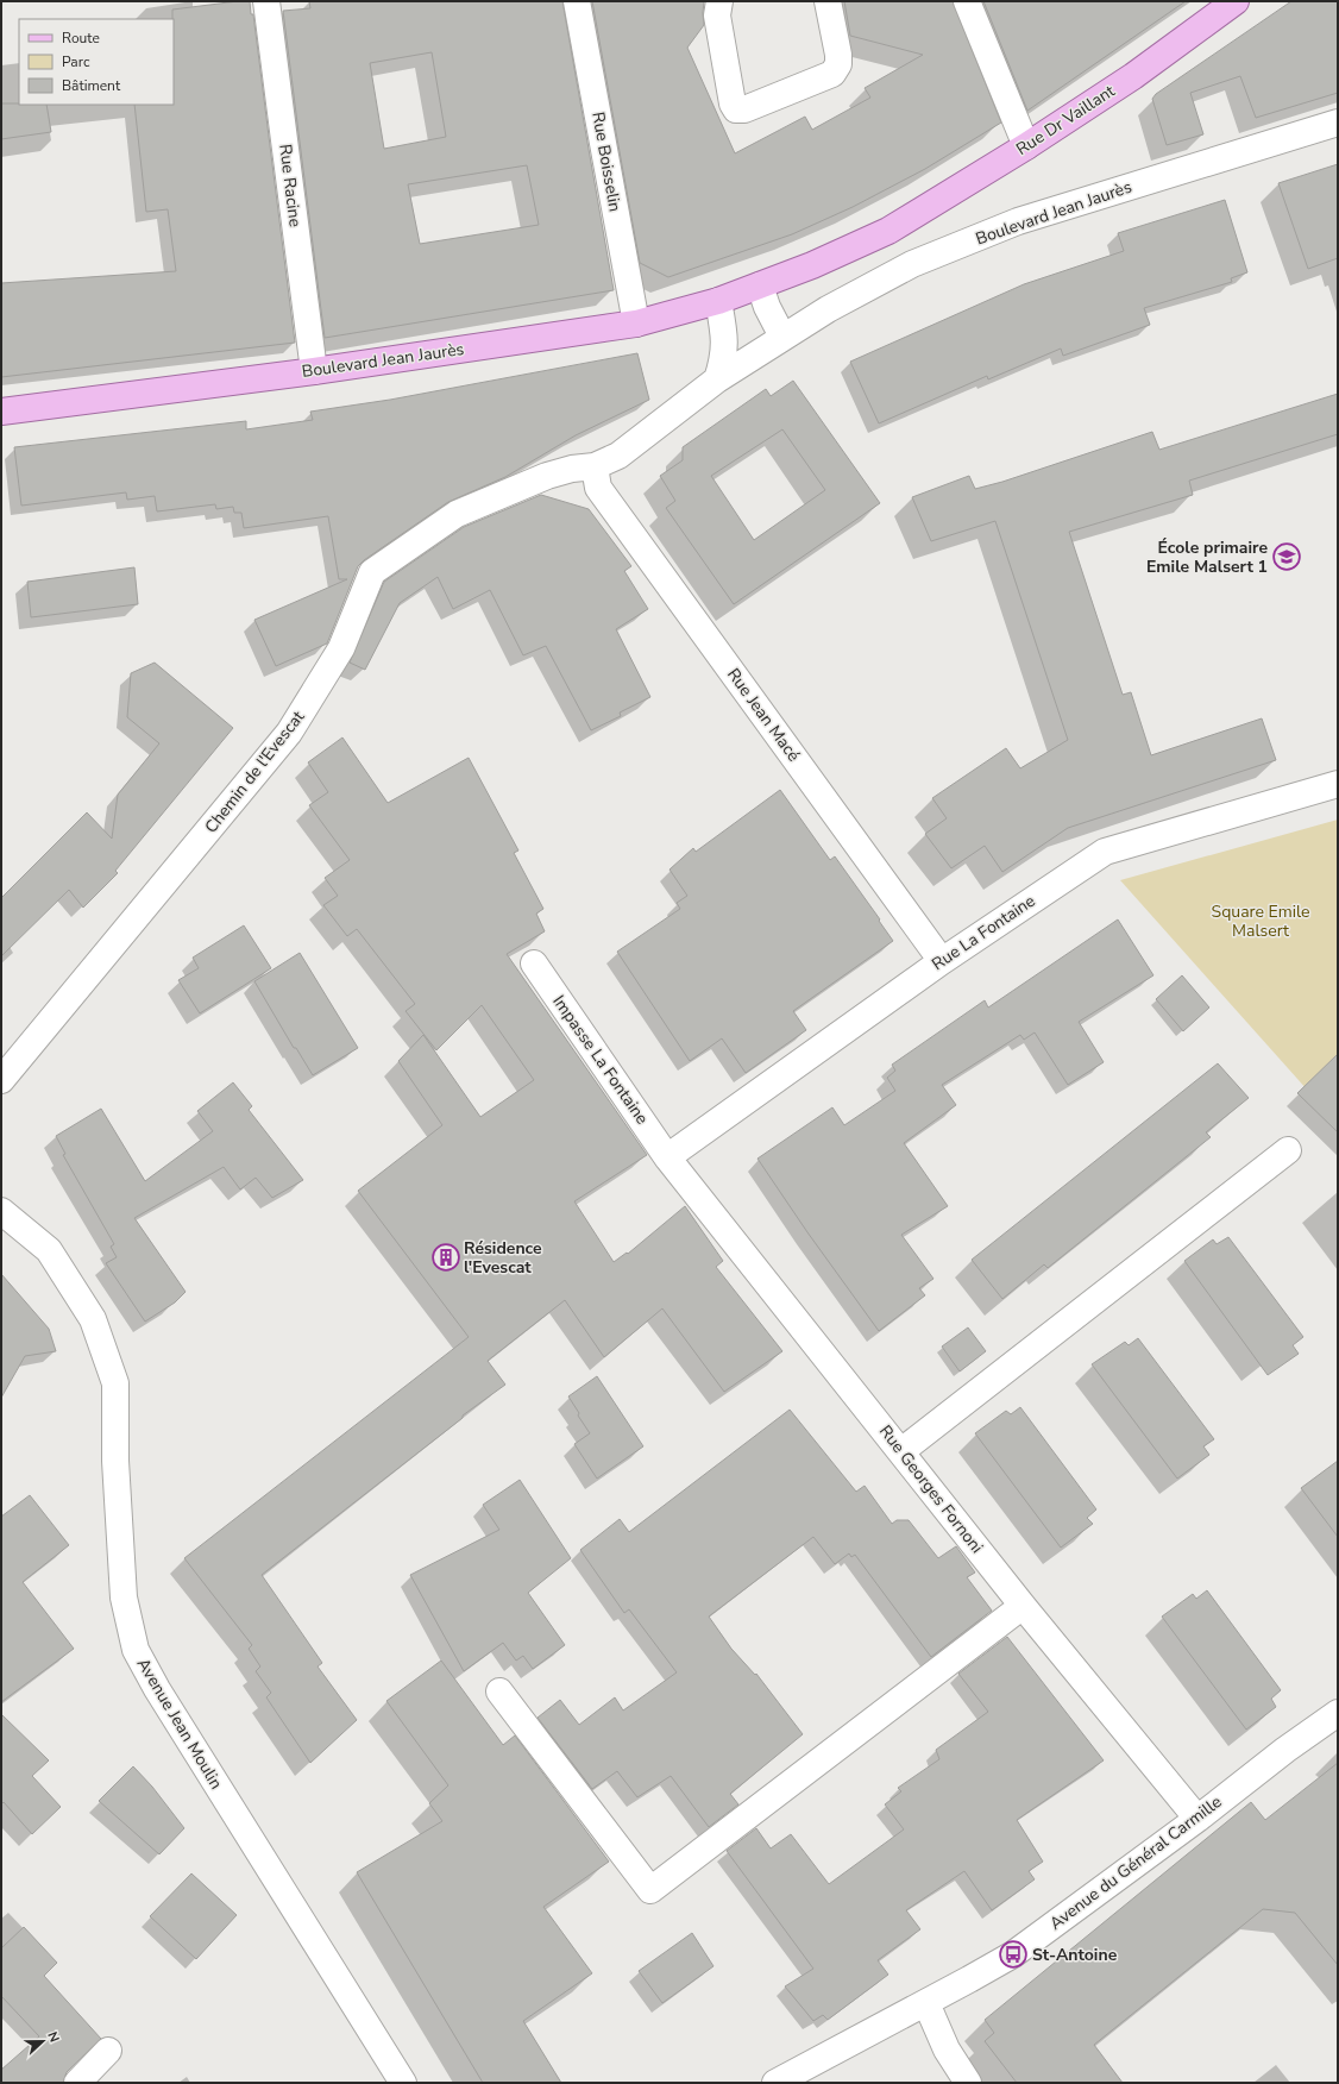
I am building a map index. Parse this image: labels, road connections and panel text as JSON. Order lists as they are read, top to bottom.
{
  "streets": {
    "main road": ["Rue Dr Vaillant", "Boulevard Jean Jaurès"],
    "street": [
      "Rue Boisselin",
      "Rue Racine",
      "Rue Jean Macé",
      "Chemin de l'Evescat",
      "Rue La Fontaine",
      "Impasse La Fontaine",
      "Rue Georges Fornoni",
      "Avenue Jean Moulin",
      "Avenue du Général Carmille"
    ]
  },
  "crossings": [
    ["Rue Dr Vaillant", "Boulevard Jean Jaurès"],
    ["Rue Boisselin", "Boulevard Jean Jaurès"],
    ["Rue Racine", "Boulevard Jean Jaurès"],
    ["Boulevard Jean Jaurès", "Chemin de l'Evescat"],
    ["Rue Jean Macé", "Chemin de l'Evescat"],
    ["Rue Jean Macé", "Rue La Fontaine"],
    ["Rue La Fontaine", "Impasse La Fontaine"],
    ["Rue La Fontaine", "Rue Georges Fornoni"],
    ["Impasse La Fontaine", "Rue Georges Fornoni"],
    ["Rue Georges Fornoni", "Avenue du Général Carmille"]
  ],
  "parks": ["Square Emile Malsert"],
  "places": {
    "school or university": ["École primaire Emile Malsert 1"],
    "building": ["Résidence l'Evescat"],
    "bus stop": ["St-Antoine"]
  },
  "legend": ["Route", "Parc", "Bâtiment"],
  "north": "right"
}
